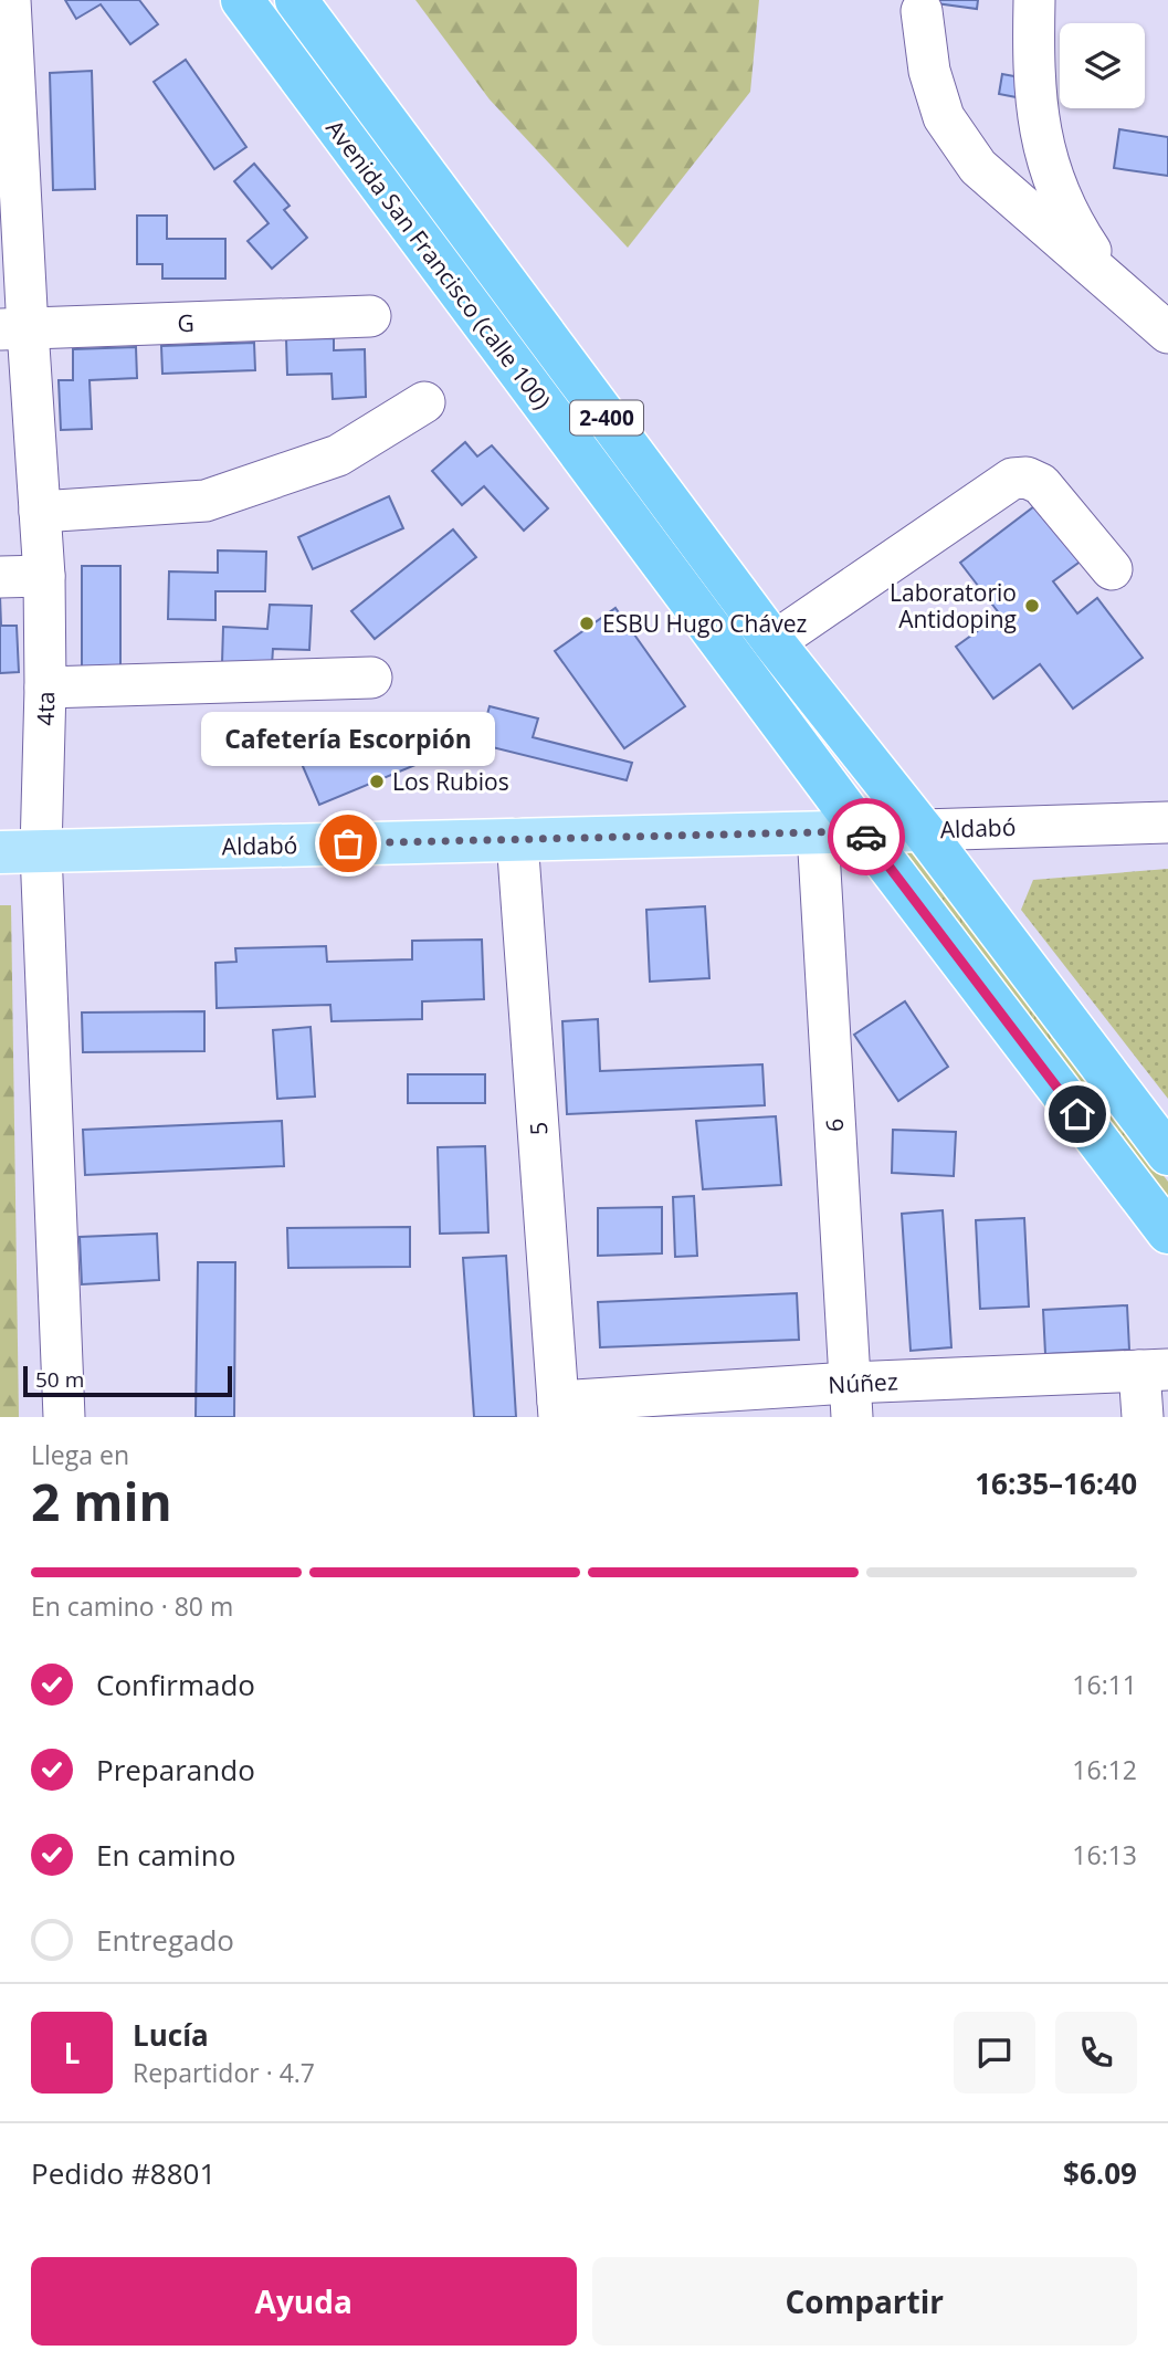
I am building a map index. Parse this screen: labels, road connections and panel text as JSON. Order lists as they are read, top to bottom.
{
  "streets": {
    "highway": ["Avenida San Francisco (calle 100)", "2-400"],
    "main road": ["Aldabó"],
    "street": [
      "G",
      "4ta",
      "6",
      "5",
      "Núñez"
    ]
  },
  "crossings": [
    ["Avenida San Francisco (calle 100)", "Aldabó"],
    ["G", "4ta"],
    ["4ta", "Aldabó"],
    ["Aldabó", "6"],
    ["Aldabó", "5"],
    ["6", "Núñez"],
    ["5", "Núñez"]
  ],
  "places": [
    "Laboratorio Antidoping",
    "ESBU Hugo Chávez",
    "Los Rubios",
    "Cafetería Escorpión"
  ],
  "scale_bar": "50 m",
  "page": {
    "bubble": "Cafetería Escorpión",
    "scale": "50 m",
    "heading": ["2 min", "Llega en", "16:35–16:40"],
    "panel": [
      "Lucía",
      "Repartidor · 4.7",
      "Pedido #8801",
      "$6.09"
    ],
    "bar": "En camino · 80 m",
    "list": [
      ["Confirmado", "16:11"],
      ["Preparando", "16:12"],
      ["En camino", "16:13"],
      "Entregado"
    ],
    "round": "L",
    "buttons": ["Ayuda", "Compartir"]
  }
}
